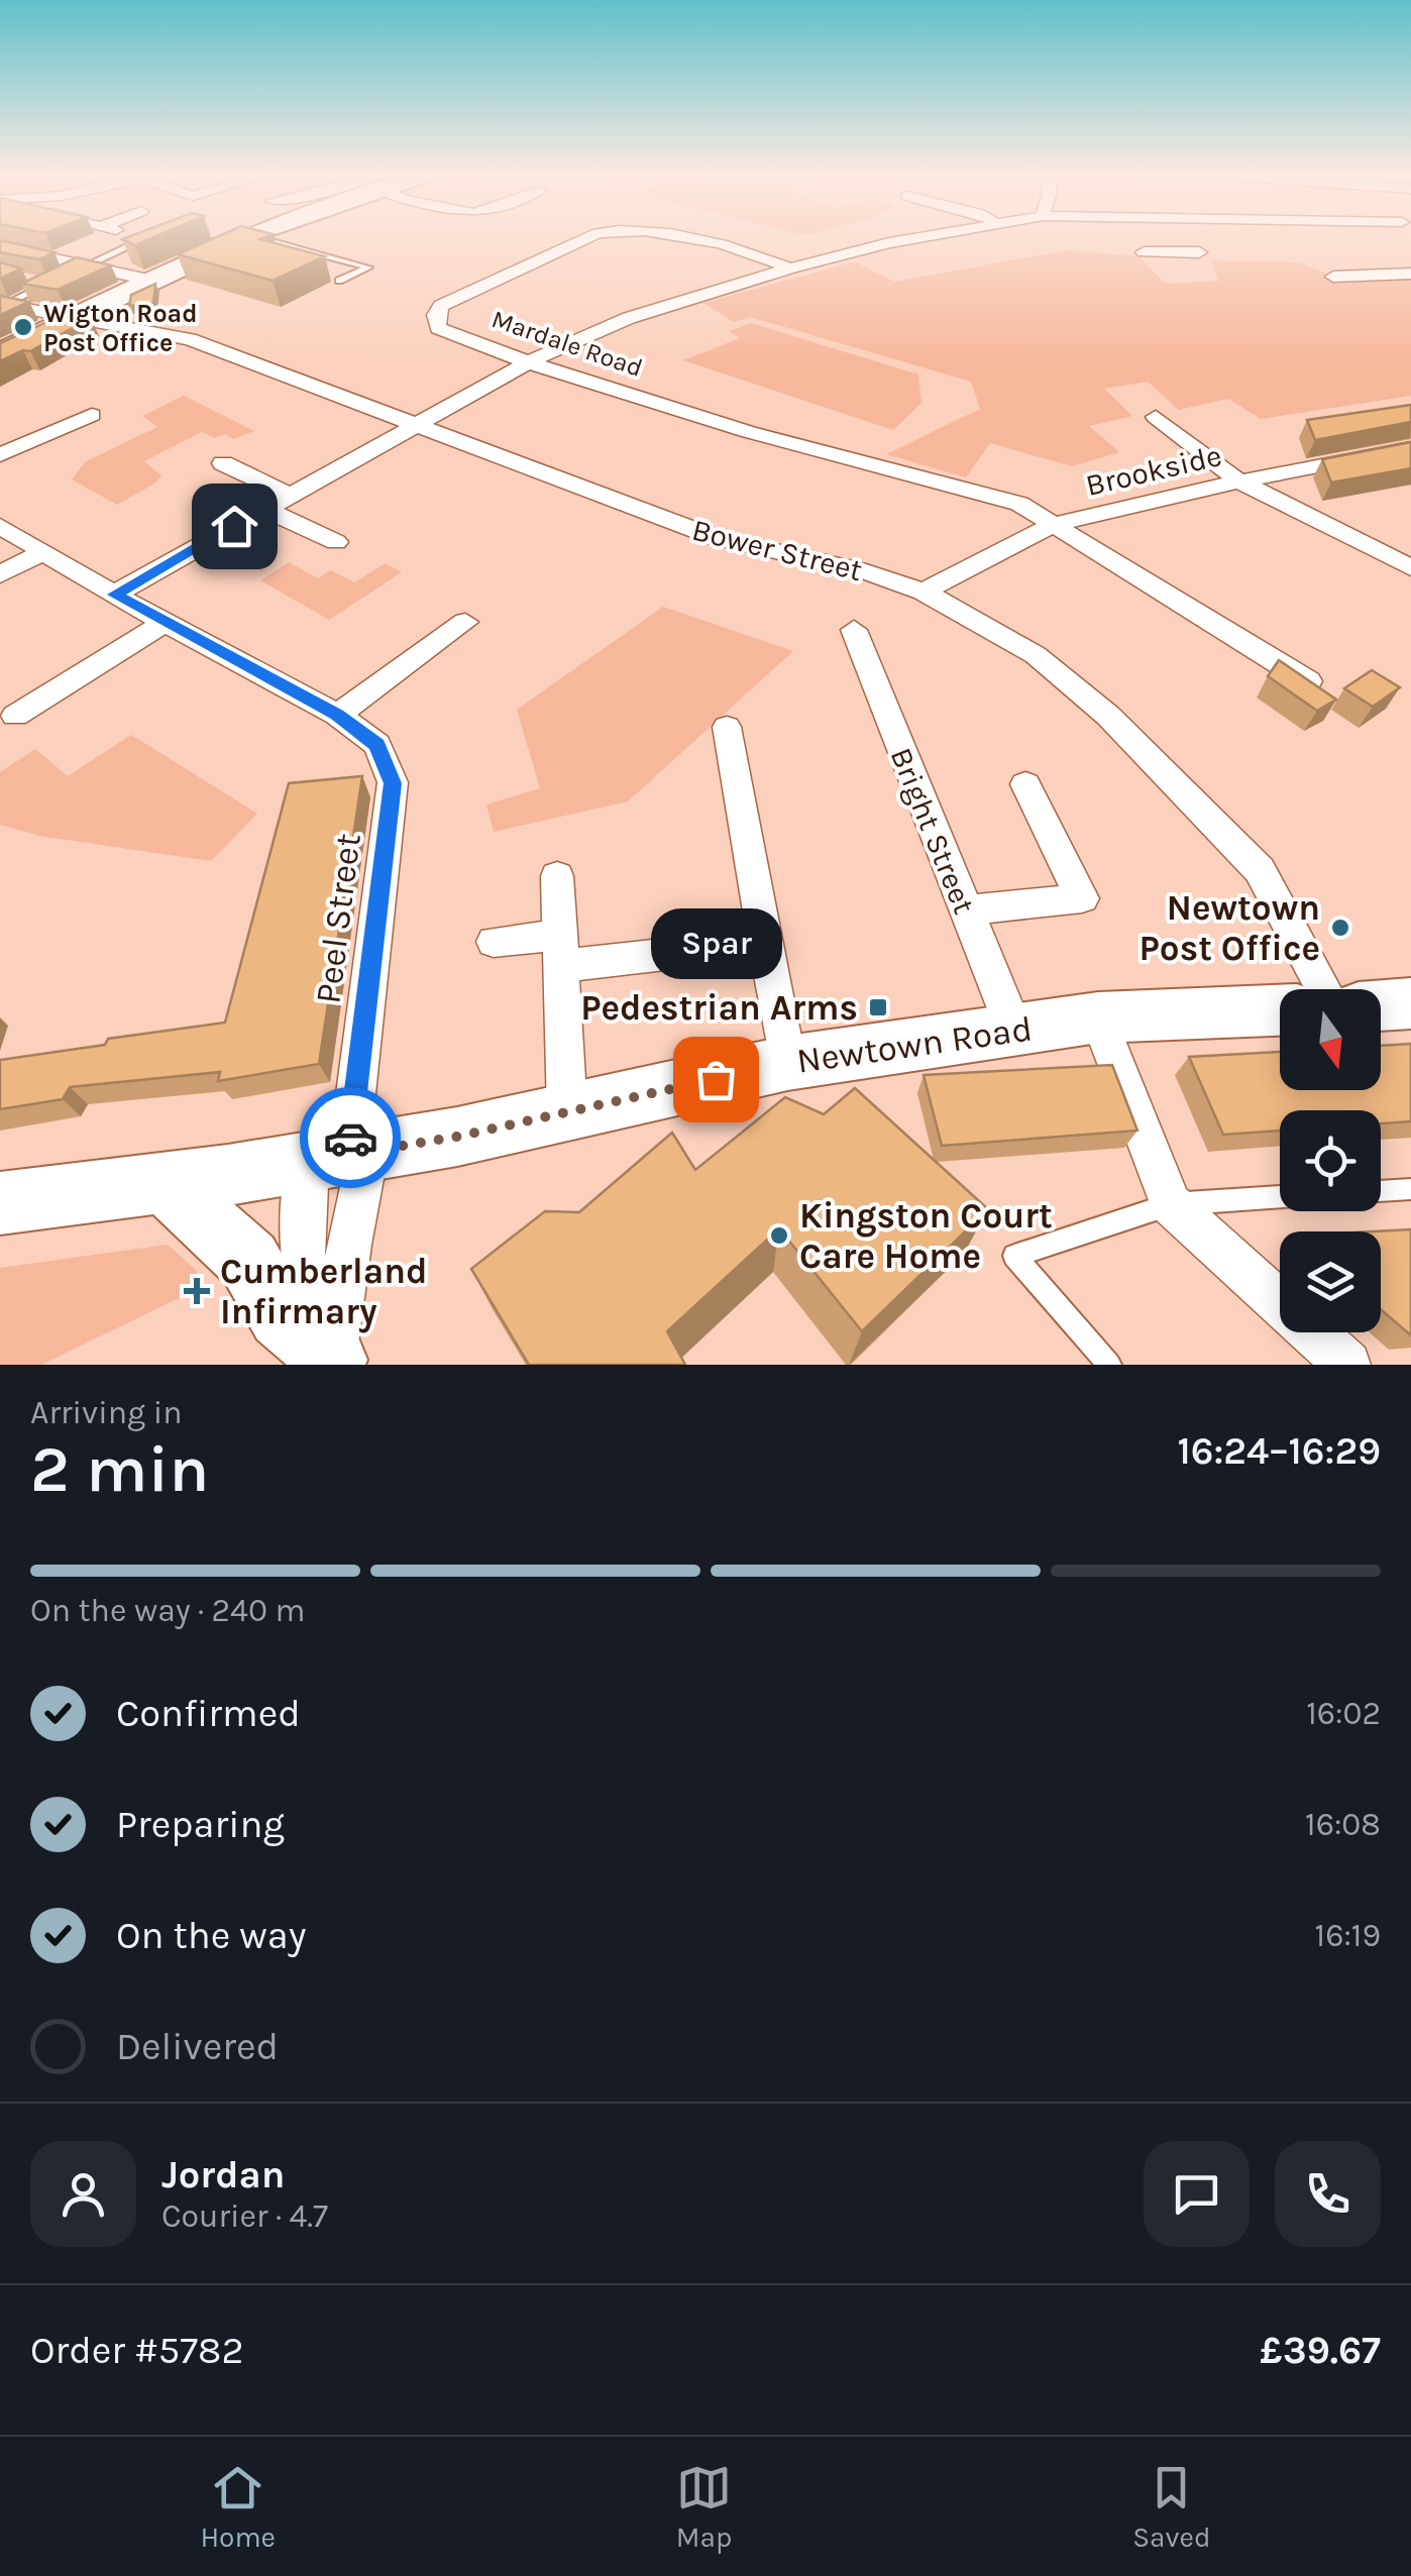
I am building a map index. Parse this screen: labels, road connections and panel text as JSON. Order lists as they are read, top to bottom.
{
  "streets": {
    "main road": ["Newtown Road"],
    "street": [
      "Mardale Road",
      "Brookside",
      "Bower Street",
      "Bright Street",
      "Peel Street"
    ]
  },
  "crossings": [
    ["Mardale Road", "Brookside"],
    ["Brookside", "Bower Street"],
    ["Bright Street", "Newtown Road"],
    ["Peel Street", "Newtown Road"]
  ],
  "places": {
    "other": [
      "Wigton Road Post Office",
      "Newtown Post Office",
      "Spar",
      "Kingston Court Care Home"
    ],
    "transit": ["Pedestrian Arms"],
    "health": ["Cumberland Infirmary"]
  },
  "north": "bottom",
  "page": {
    "bubble": "Spar",
    "heading": ["2 min", "Arriving in", "16:24–16:29"],
    "panel": [
      "Jordan",
      "Courier · 4.7",
      "Order #5782",
      "£39.67"
    ],
    "bar": "On the way · 240 m",
    "list": [
      ["Confirmed", "16:02"],
      ["Preparing", "16:08"],
      ["On the way", "16:19"],
      "Delivered"
    ],
    "tabs": ["Home", "Map", "Saved"]
  }
}
